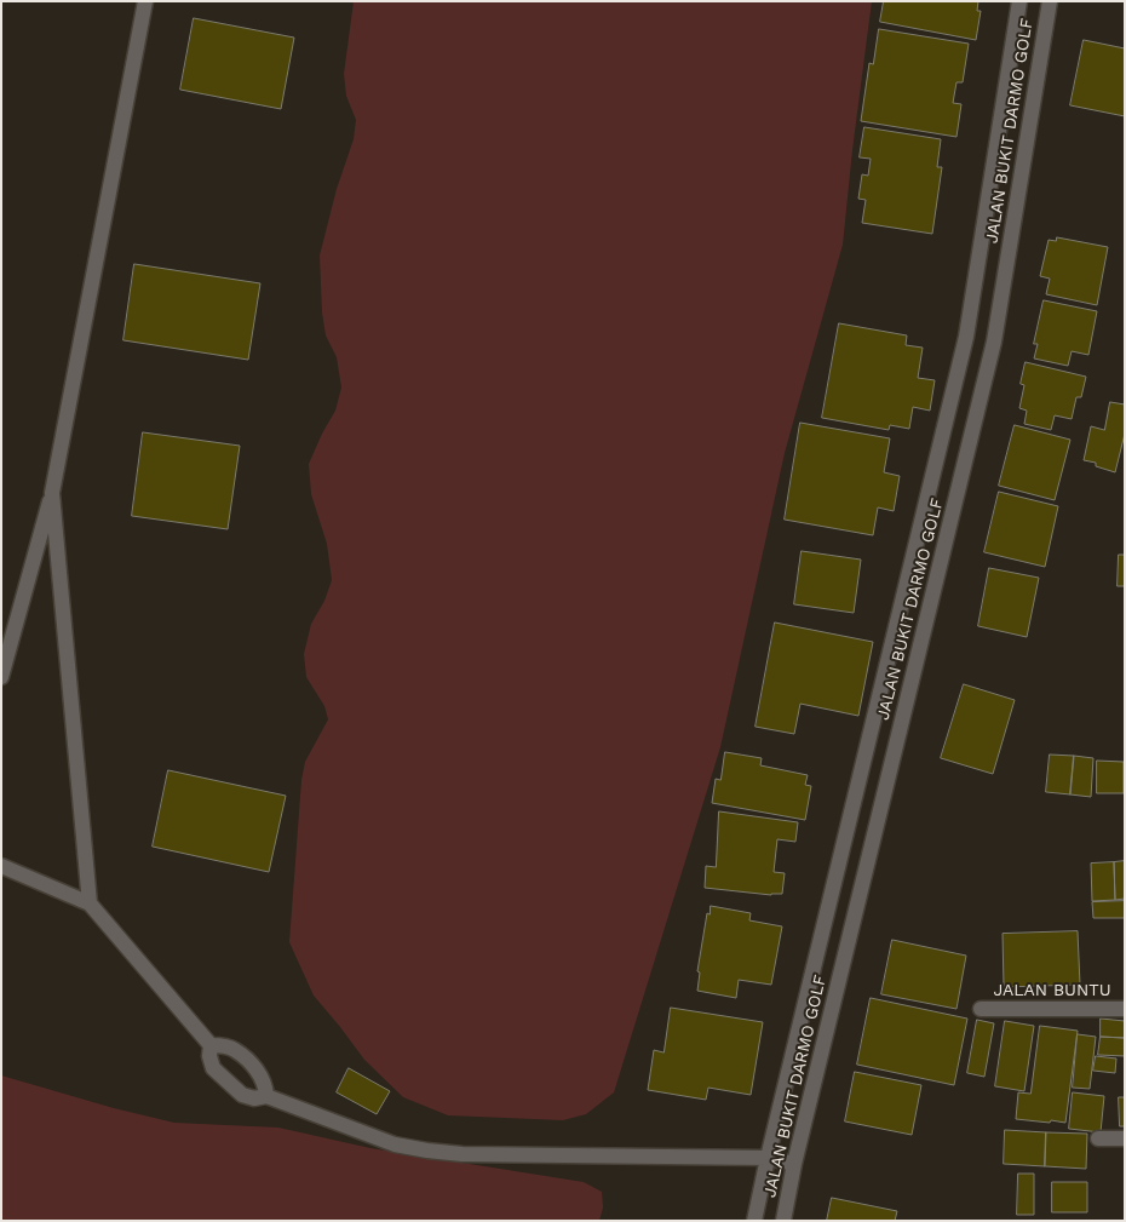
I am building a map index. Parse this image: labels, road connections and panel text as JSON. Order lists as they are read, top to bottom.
{
  "streets": {
    "street": ["JALAN BUKIT DARMO GOLF", "JALAN BUNTU"]
  }
}
